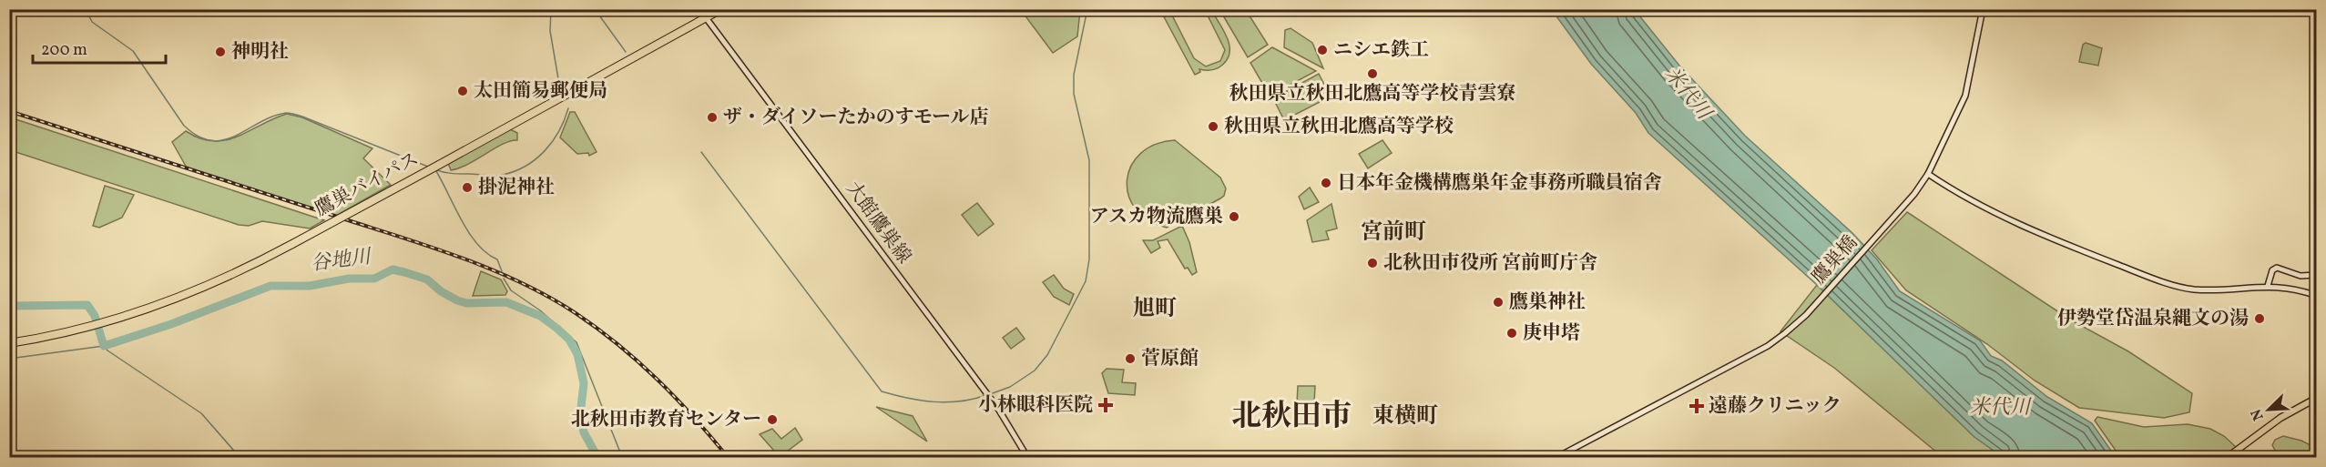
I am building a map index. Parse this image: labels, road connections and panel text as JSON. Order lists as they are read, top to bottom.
{
  "streets": {
    "highway": ["鷹巣バイパス"],
    "street": ["大館鷹巣線", "鷹巣橋"]
  },
  "crossings": [
    ["鷹巣バイパス", "大館鷹巣線"]
  ],
  "districts": [
    "宮前町",
    "旭町",
    "東横町",
    "北秋田市"
  ],
  "water": ["米代川", "谷地川"],
  "places": {
    "other": [
      "ニシエ鉄工",
      "神明社",
      "秋田県立秋田北鷹高等学校青雲寮",
      "太田簡易郵便局",
      "ザ・ダイソーたかのすモール店",
      "秋田県立秋田北鷹高等学校",
      "日本年金機構鷹巣年金事務所職員宿舎",
      "掛泥神社",
      "アスカ物流鷹巣",
      "北秋田市役所 宮前町庁舎",
      "鷹巣神社",
      "伊勢堂岱温泉縄文の湯",
      "庚申塔",
      "菅原館",
      "北秋田市教育センター"
    ],
    "health": ["小林眼科医院", "遠藤クリニック"]
  },
  "scale_bar": "200 m",
  "north": "bottom left"
}
